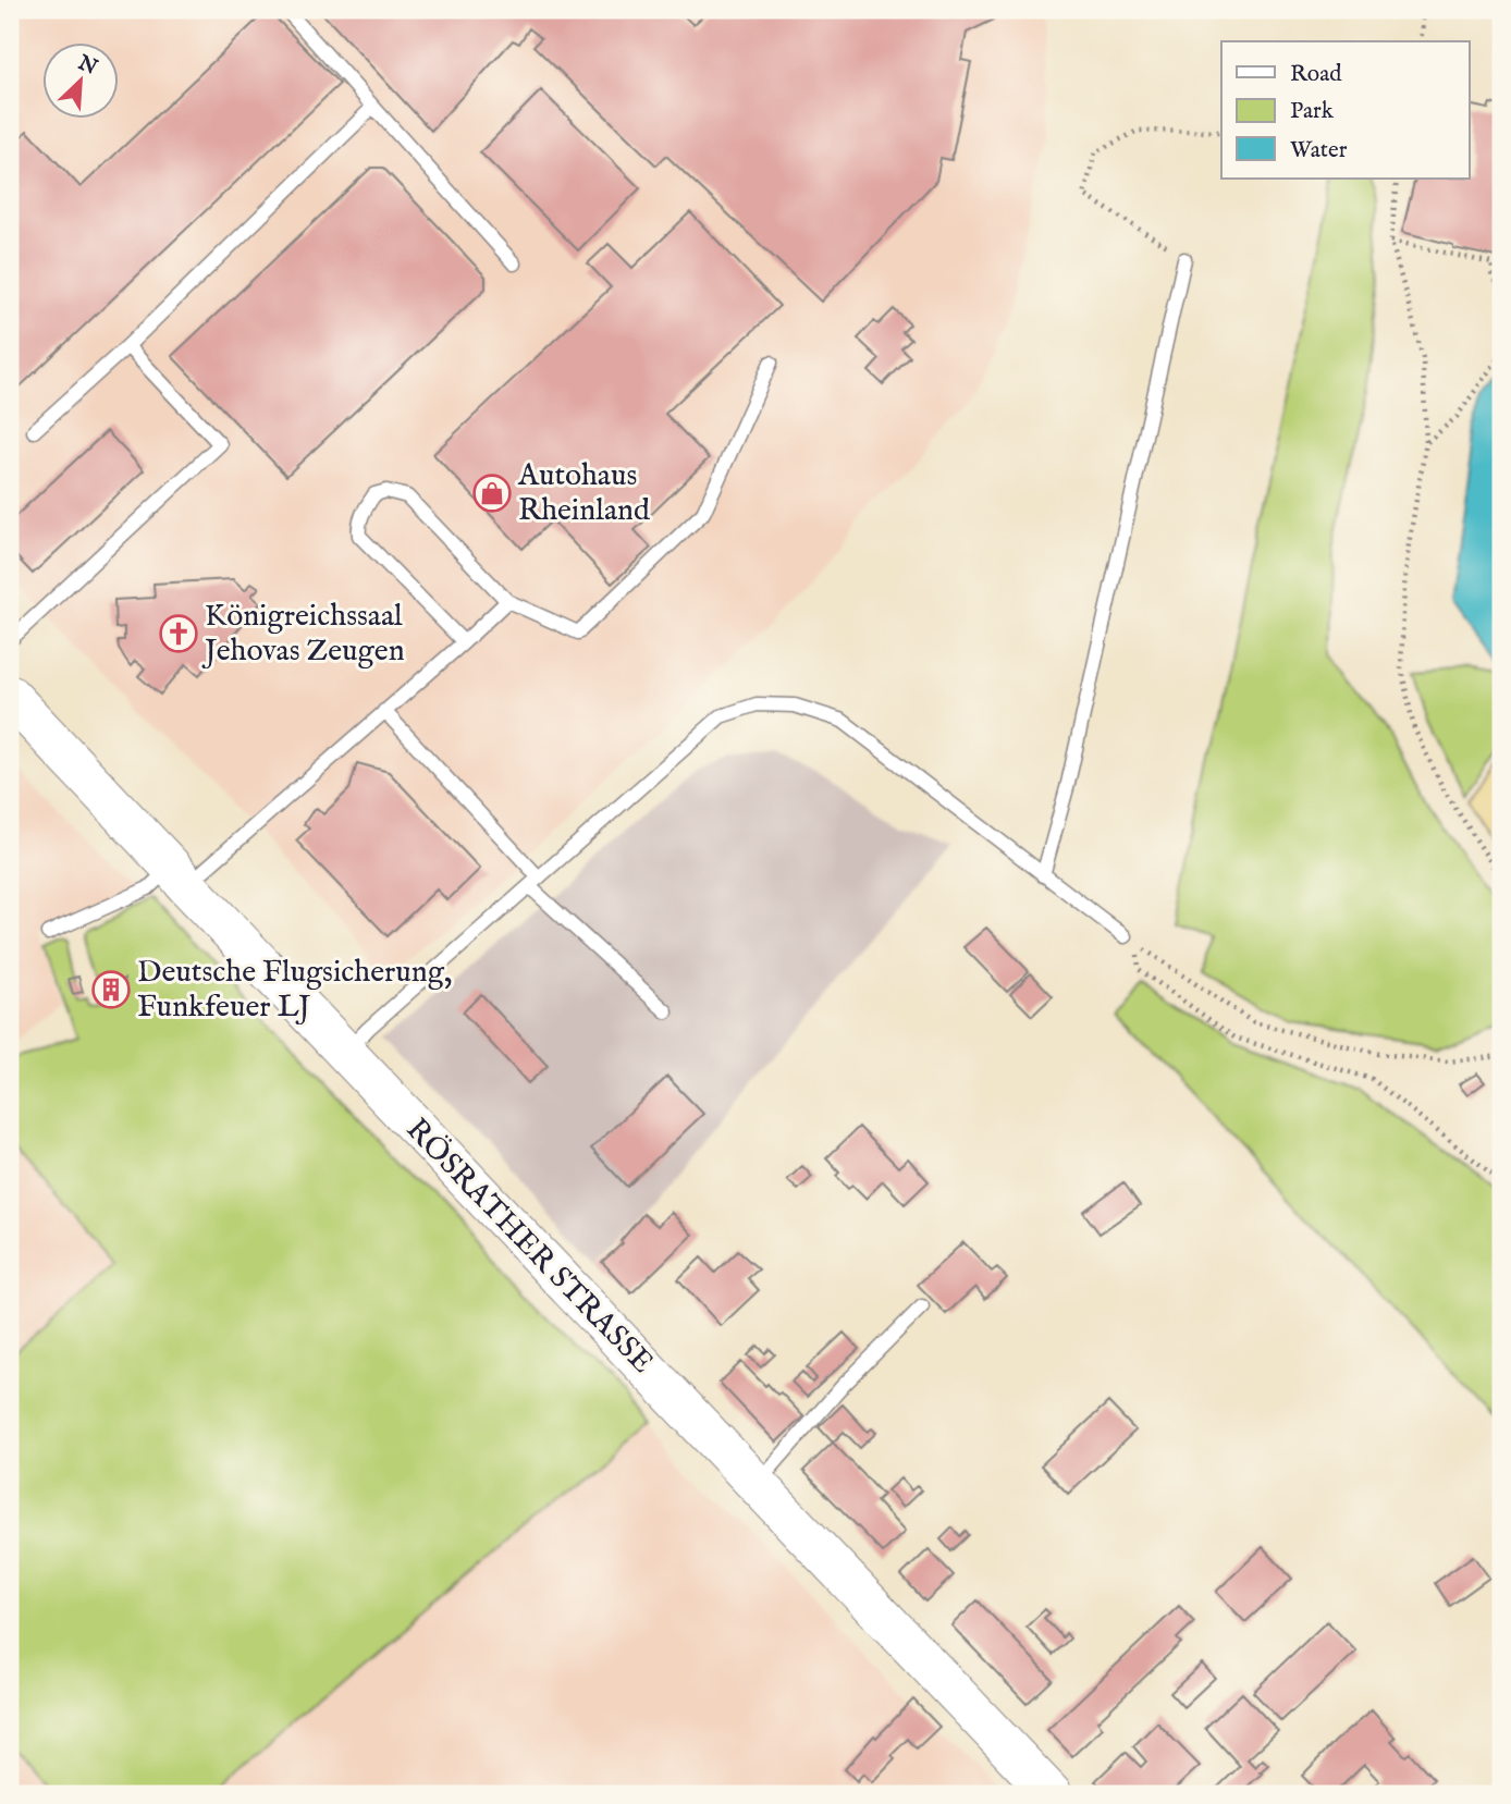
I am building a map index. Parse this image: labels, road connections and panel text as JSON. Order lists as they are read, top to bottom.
{
  "streets": {
    "main road": ["RÖSRATHER STRASSE"]
  },
  "places": {
    "shop": ["Autohaus Rheinland"],
    "church": ["Königreichssaal Jehovas Zeugen"],
    "building": ["Deutsche Flugsicherung, Funkfeuer LJ"]
  },
  "legend": ["Road", "Park", "Water"],
  "north": "top right"
}
